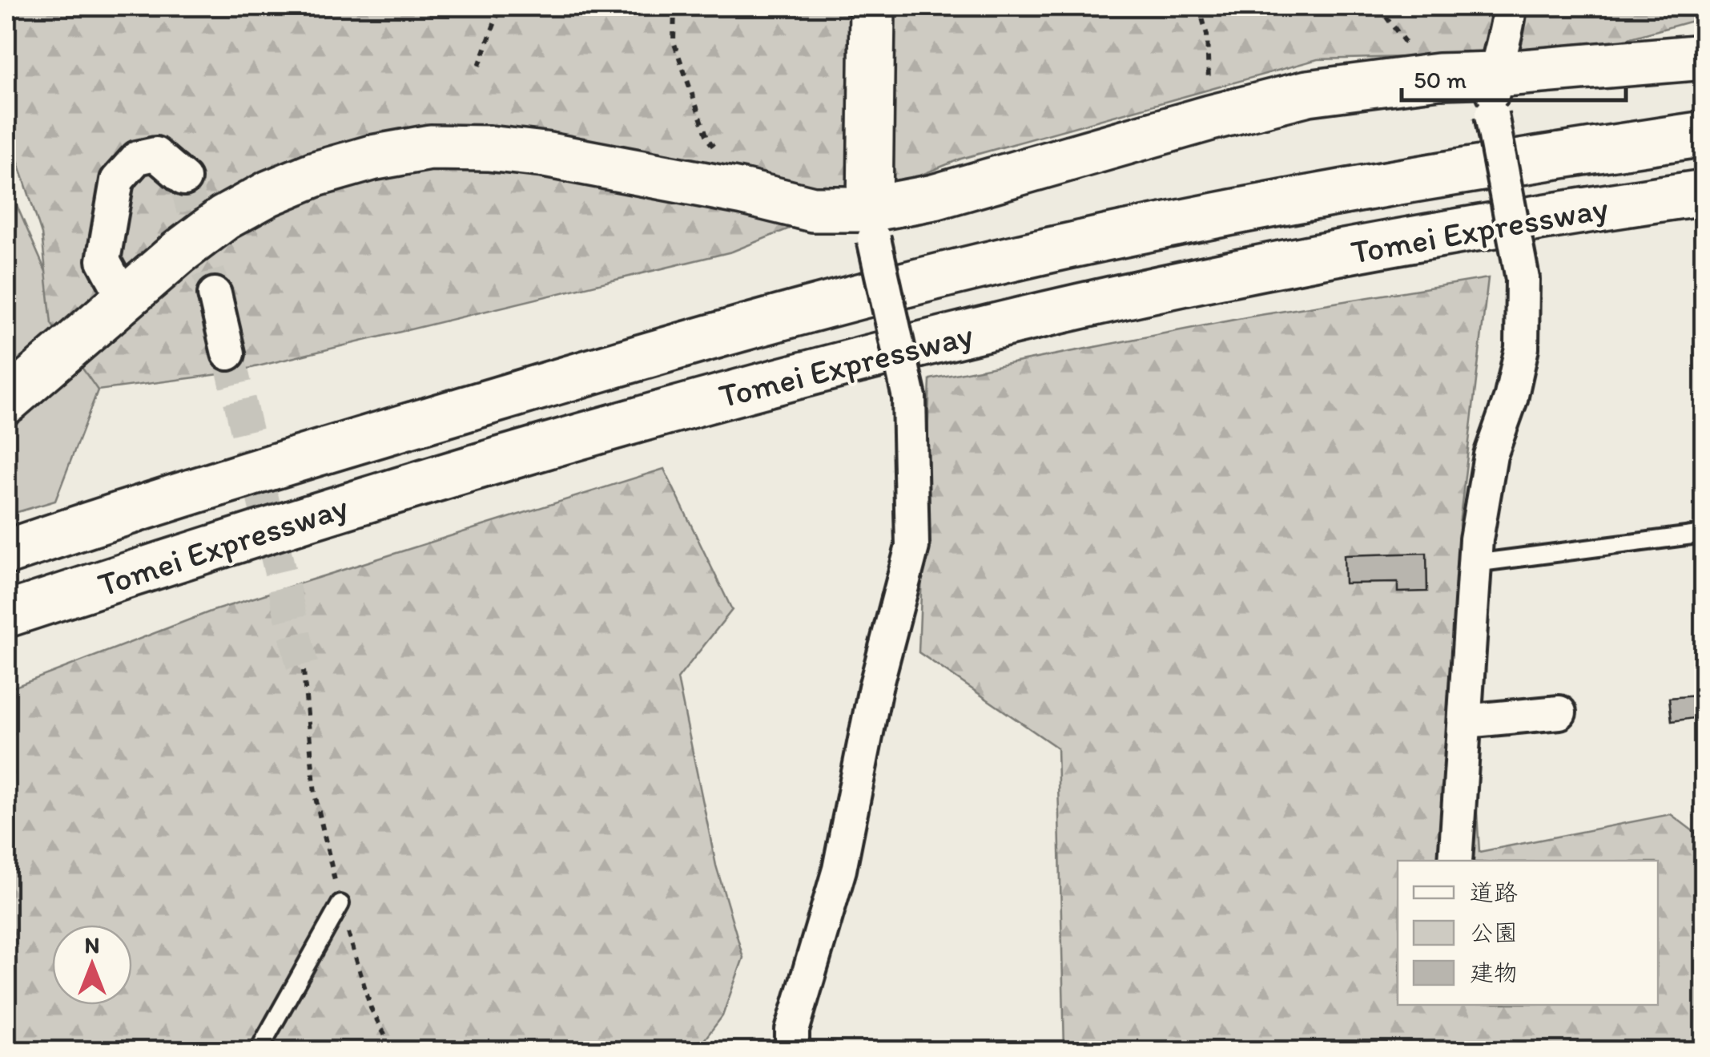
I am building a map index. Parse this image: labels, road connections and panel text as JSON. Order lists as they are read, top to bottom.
{
  "streets": {
    "main road": ["Tomei Expressway"]
  },
  "legend": ["道路", "公園", "建物"],
  "scale_bar": "50 m",
  "north": "top"
}
